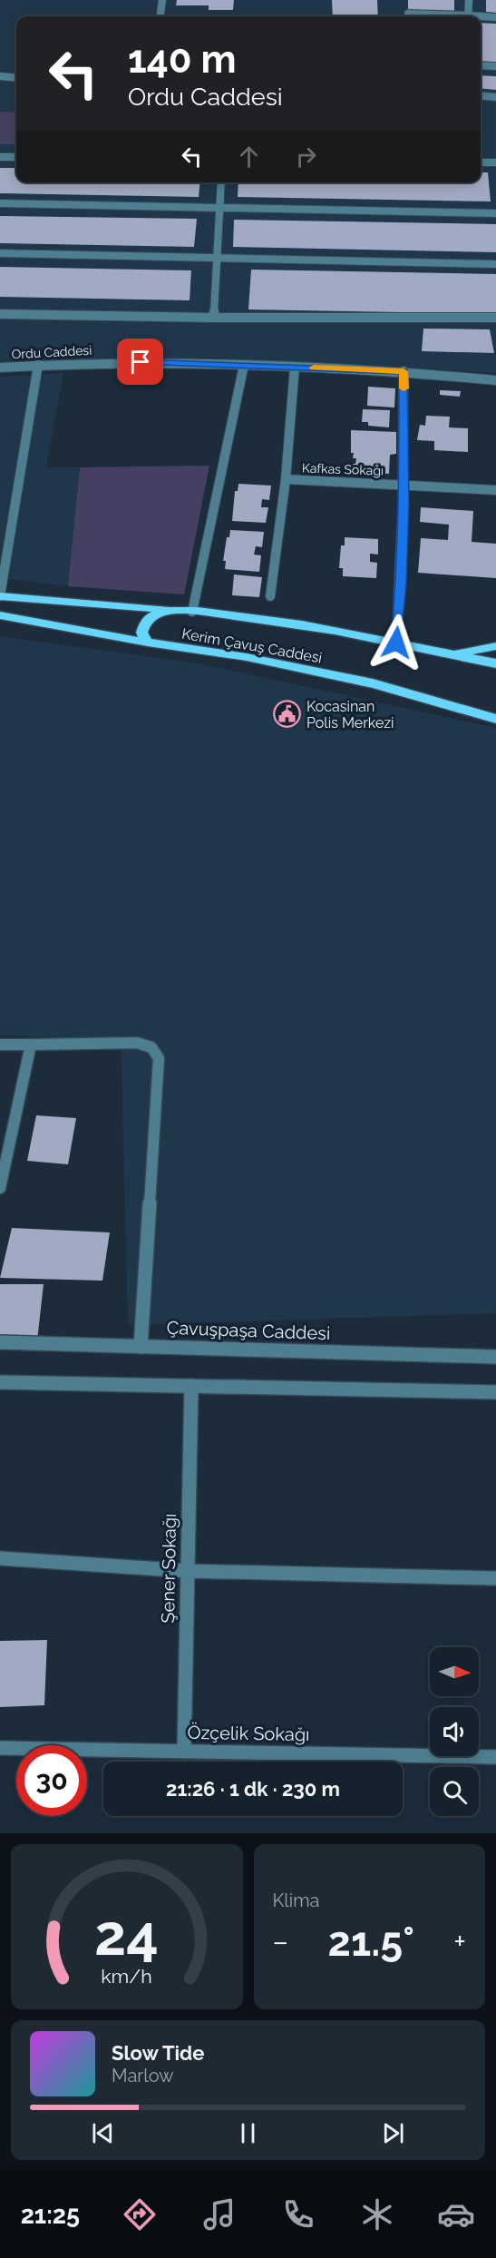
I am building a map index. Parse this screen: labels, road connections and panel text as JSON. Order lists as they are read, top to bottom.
{
  "streets": {
    "main road": ["Kerim Çavuş Caddesi"],
    "street": [
      "Ordu Caddesi",
      "Kafkas Sokağı",
      "Çavuşpaşa Caddesi",
      "Şener Sokağı",
      "Özçelik Sokağı"
    ]
  },
  "crossings": [
    ["Şener Sokağı", "Özçelik Sokağı"]
  ],
  "places": {
    "public building": ["Kocasinan Polis Merkezi"]
  },
  "north": "right",
  "page": {
    "turn": ["140 m", "Ordu Caddesi"],
    "limit": "30",
    "trip": "21:26 · 1 dk · 230 m",
    "tile": "Klima",
    "heat": ["−", "21.5°", "+"],
    "song": ["Slow Tide", "Marlow"],
    "tabs": "21:25",
    "gauge": ["24", "km/h"]
  }
}
